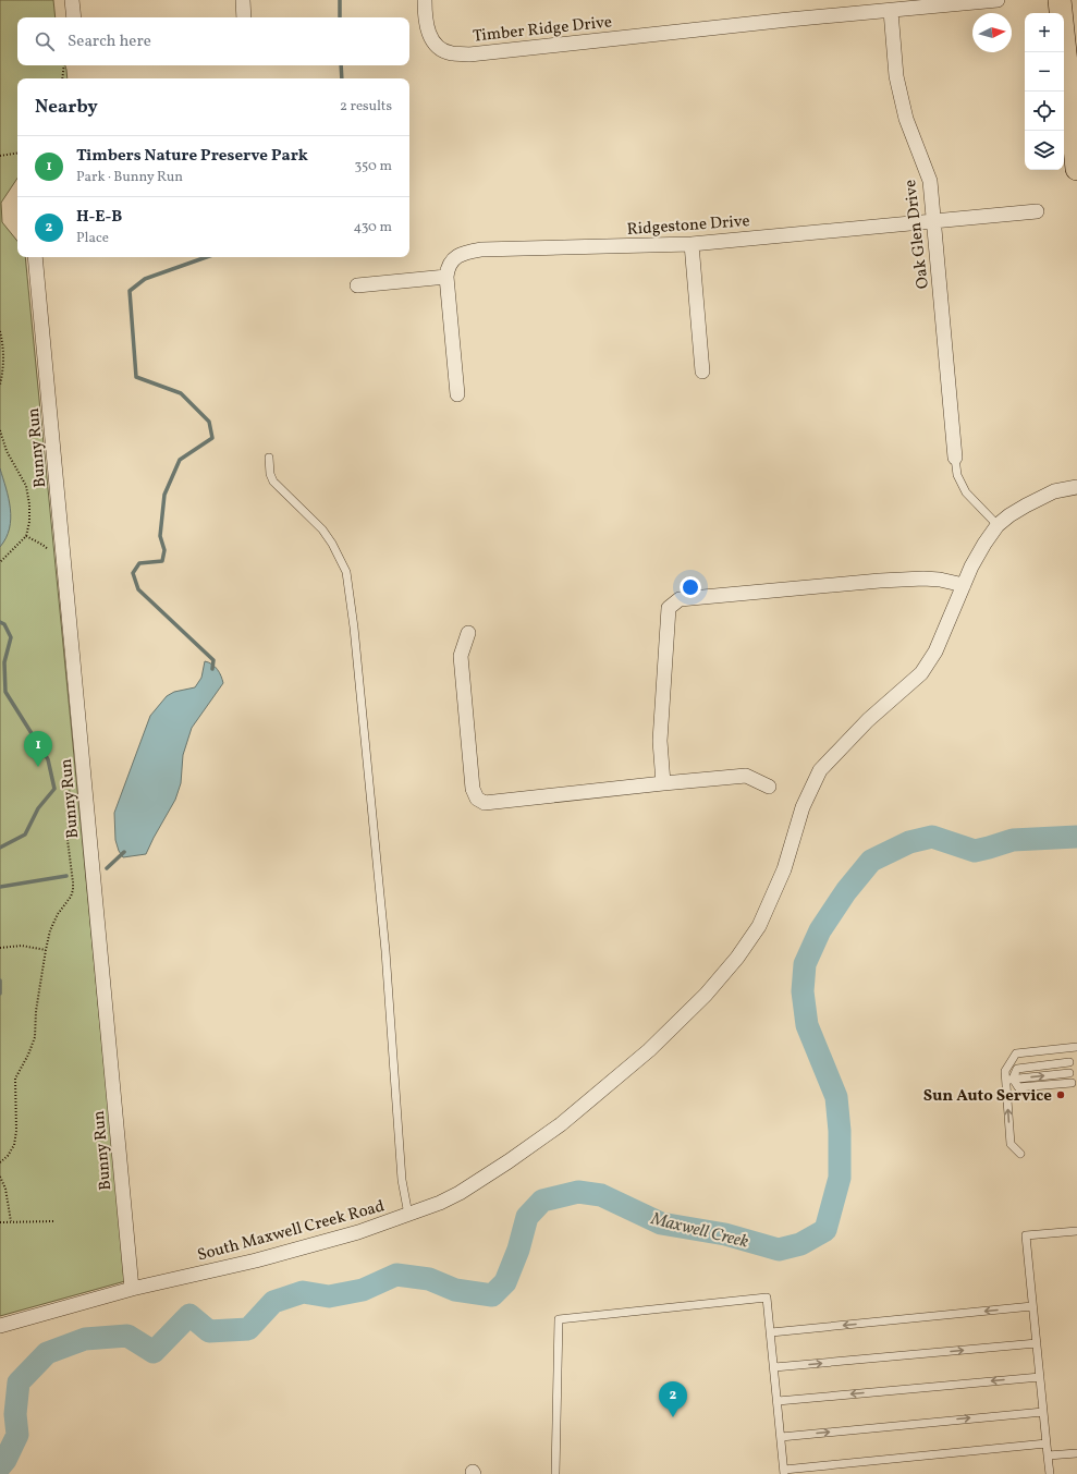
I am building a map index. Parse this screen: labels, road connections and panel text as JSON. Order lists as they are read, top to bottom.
{
  "streets": {
    "street": [
      "Timber Ridge Drive",
      "Ridgestone Drive",
      "Oak Glen Drive",
      "Bunny Run",
      "South Maxwell Creek Road"
    ]
  },
  "crossings": [
    ["Timber Ridge Drive", "Oak Glen Drive"],
    ["Ridgestone Drive", "Oak Glen Drive"],
    ["Bunny Run", "South Maxwell Creek Road"]
  ],
  "water": ["Maxwell Creek"],
  "places": ["Sun Auto Service"],
  "north": "right",
  "page": {
    "map_buttons": ["+", "−"],
    "search": "Search here",
    "heading": ["Nearby", "2 results"],
    "list": [
      {
        "mark": "1",
        "name": "Timbers Nature Preserve Park",
        "note": "Park · Bunny Run",
        "value": "350 m"
      },
      {
        "mark": "2",
        "name": "H-E-B",
        "note": "Place",
        "value": "430 m"
      }
    ],
    "pins": ["1", "2"]
  }
}
